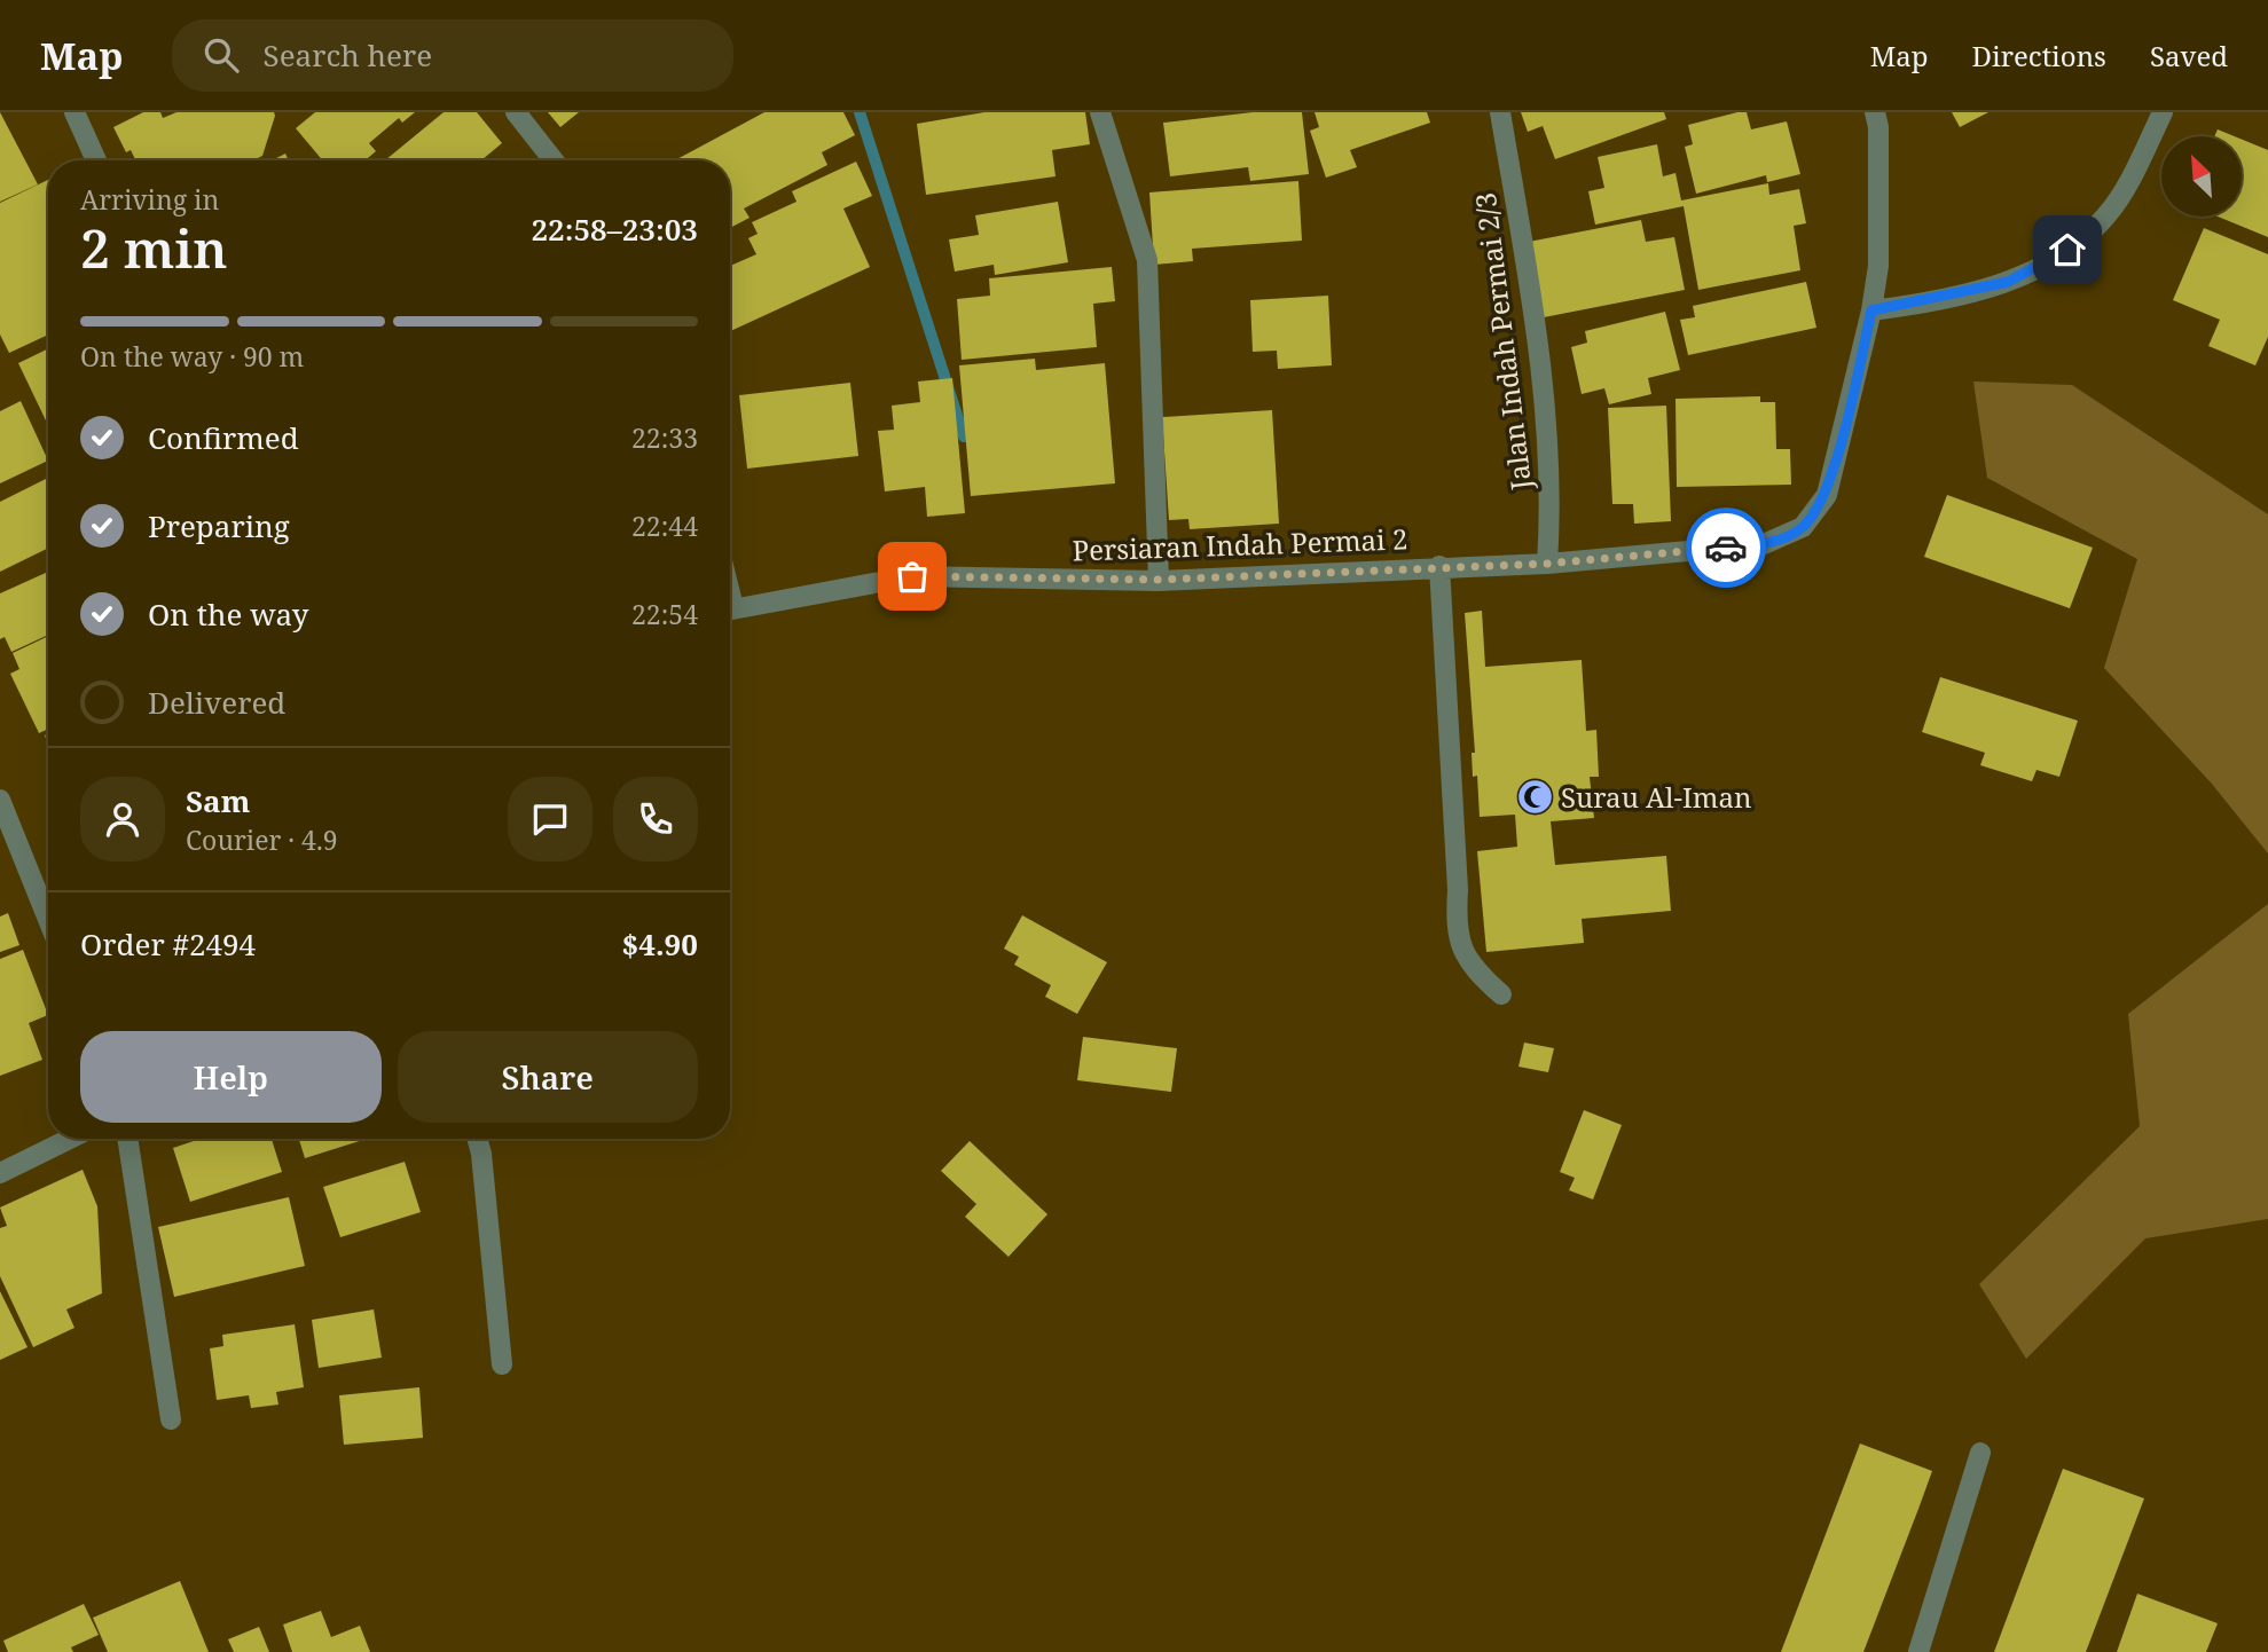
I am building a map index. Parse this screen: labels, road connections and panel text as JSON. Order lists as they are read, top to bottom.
{
  "streets": {
    "street": ["Jalan Indah Permai 2/3", "Persiaran Indah Permai 2"]
  },
  "crossings": [
    ["Jalan Indah Permai 2/3", "Persiaran Indah Permai 2"]
  ],
  "places": {
    "mosque": ["Surau Al-Iman"]
  },
  "north": "top left",
  "page": {
    "header": "Map",
    "search": "Search here",
    "nav": ["Map", "Directions", "Saved"],
    "heading": ["2 min", "Arriving in", "22:58–23:03"],
    "panel": [
      "Sam",
      "Courier · 4.9",
      "Order #2494",
      "$4.90"
    ],
    "bar": "On the way · 90 m",
    "list": [
      ["Confirmed", "22:33"],
      ["Preparing", "22:44"],
      ["On the way", "22:54"],
      "Delivered"
    ],
    "buttons": ["Help", "Share"]
  }
}
